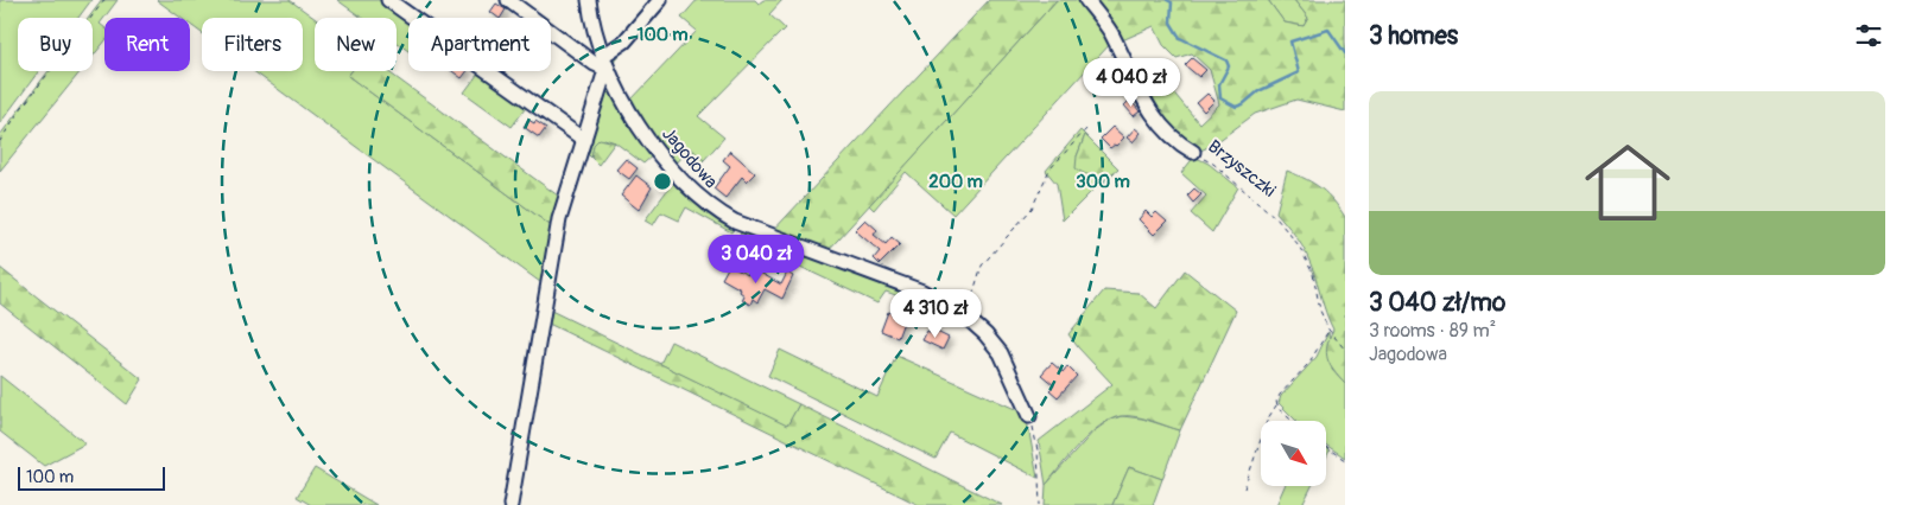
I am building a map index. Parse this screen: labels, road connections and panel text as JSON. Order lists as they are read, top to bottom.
{
  "streets": {
    "street": ["Jagodowa", "Brzyszczki"]
  },
  "scale_bar": "100 m",
  "north": "bottom right",
  "page": {
    "heading": "3 homes",
    "chip": [
      "Buy",
      "Rent",
      "Filters",
      "New",
      "Apartment"
    ],
    "price": ["4 040 zł", "3 040 zł", "4 310 zł"],
    "list": [
      {
        "name": "3 040 zł/mo",
        "note": "3 rooms · 89 m² · Jagodowa"
      }
    ],
    "scale": "100 m"
  },
  "rings": ["100 m", "200 m", "300 m"]
}
